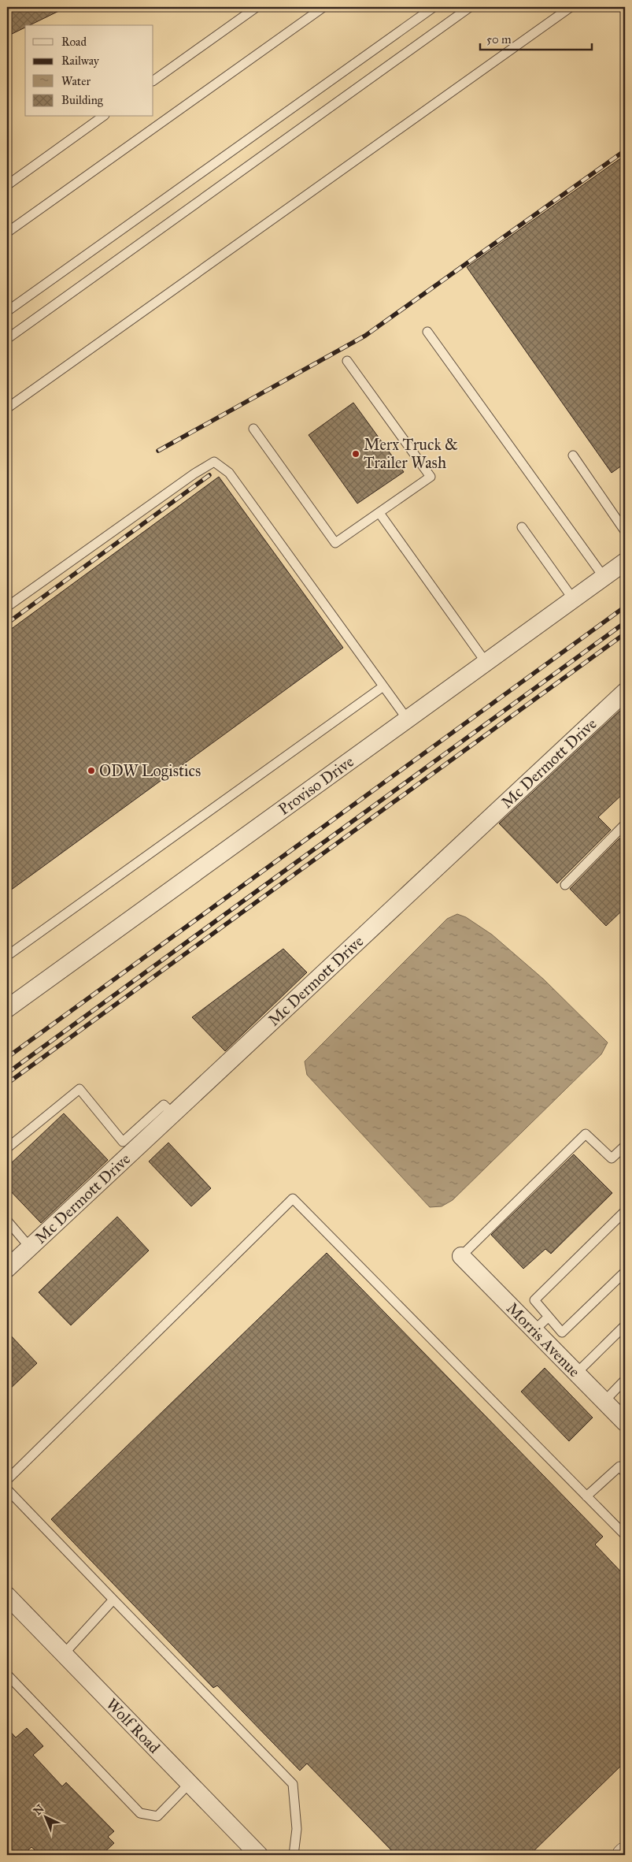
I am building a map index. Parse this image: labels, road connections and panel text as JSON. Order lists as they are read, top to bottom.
{
  "streets": {
    "street": [
      "Mc Dermott Drive",
      "Proviso Drive",
      "Morris Avenue",
      "Wolf Road"
    ]
  },
  "places": ["Merx Truck & Trailer Wash", "ODW Logistics"],
  "legend": [
    "Road",
    "Railway",
    "Water",
    "Building"
  ],
  "scale_bar": "50 m",
  "north": "top left"
}
